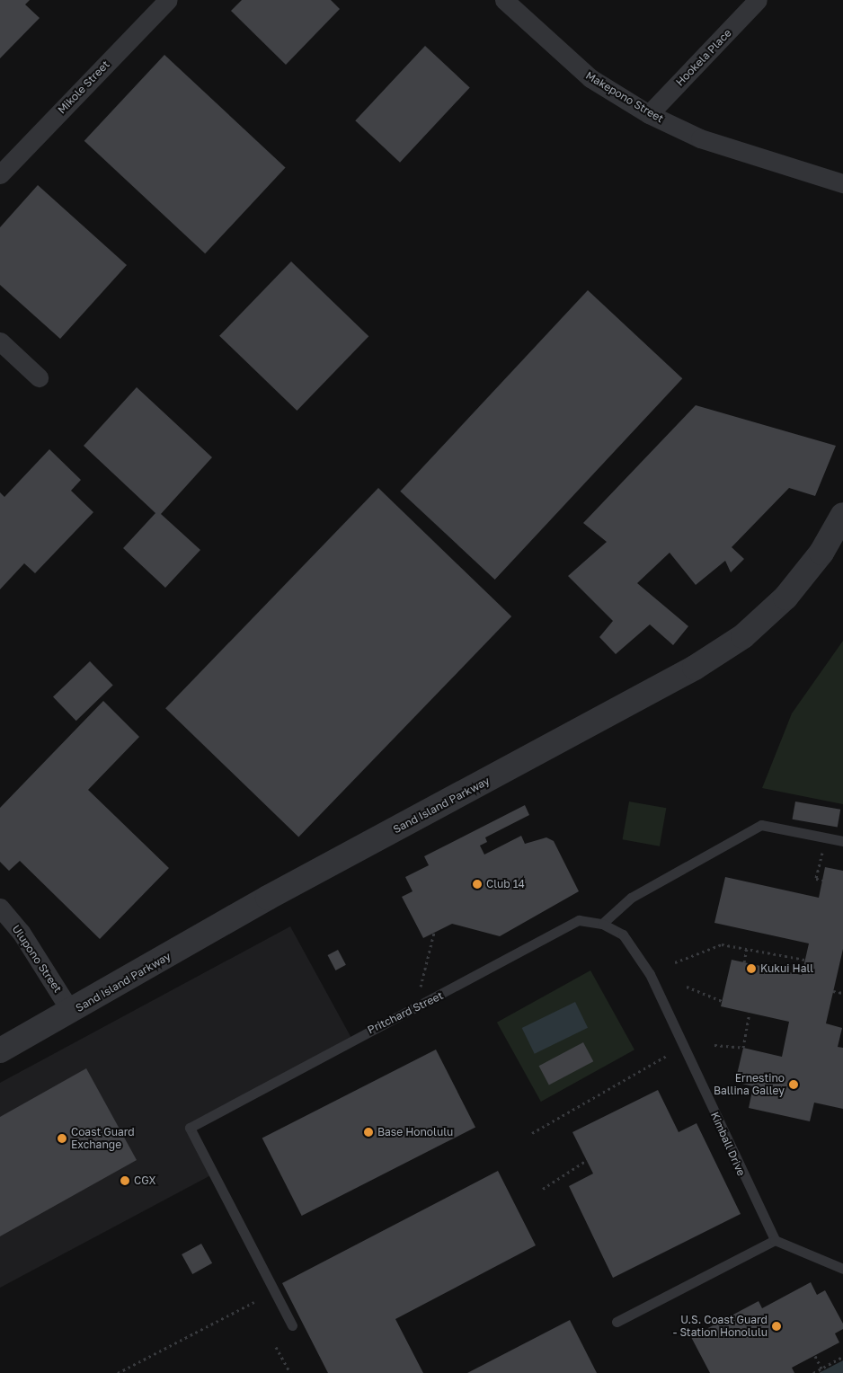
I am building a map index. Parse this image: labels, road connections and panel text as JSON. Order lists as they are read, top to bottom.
{
  "streets": {
    "street": [
      "Hookela Place",
      "Mikole Street",
      "Makepono Street",
      "Sand Island Parkway",
      "Ulupono Street"
    ],
    "lane": ["Pritchard Street", "Kimball Drive"]
  },
  "crossings": [
    ["Hookela Place", "Makepono Street"],
    ["Sand Island Parkway", "Ulupono Street"],
    ["Pritchard Street", "Kimball Drive"]
  ],
  "places": [
    "Club 14",
    "Kukui Hall",
    "Ernestino Ballina Galley",
    "Base Honolulu",
    "Coast Guard Exchange",
    "CGX",
    "U.S. Coast Guard - Station Honolulu"
  ]
}
